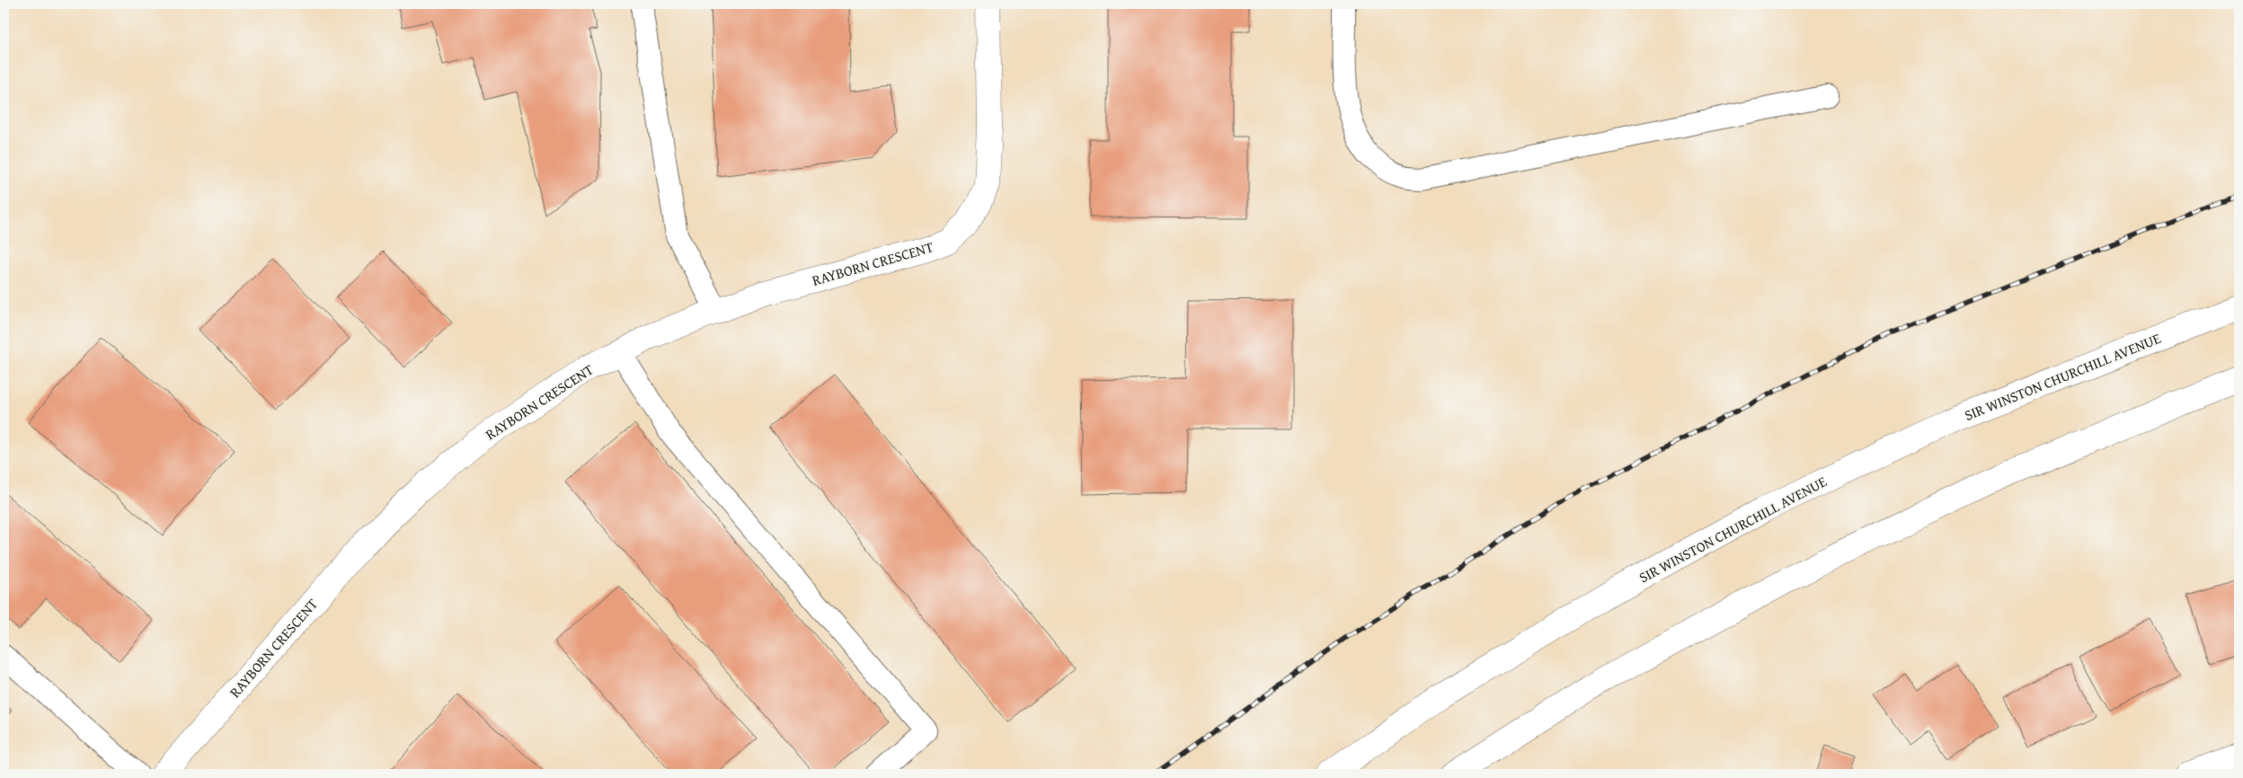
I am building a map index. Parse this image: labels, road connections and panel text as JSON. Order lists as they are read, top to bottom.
{
  "streets": {
    "main road": ["RAYBORN CRESCENT", "SIR WINSTON CHURCHILL AVENUE"]
  }
}
